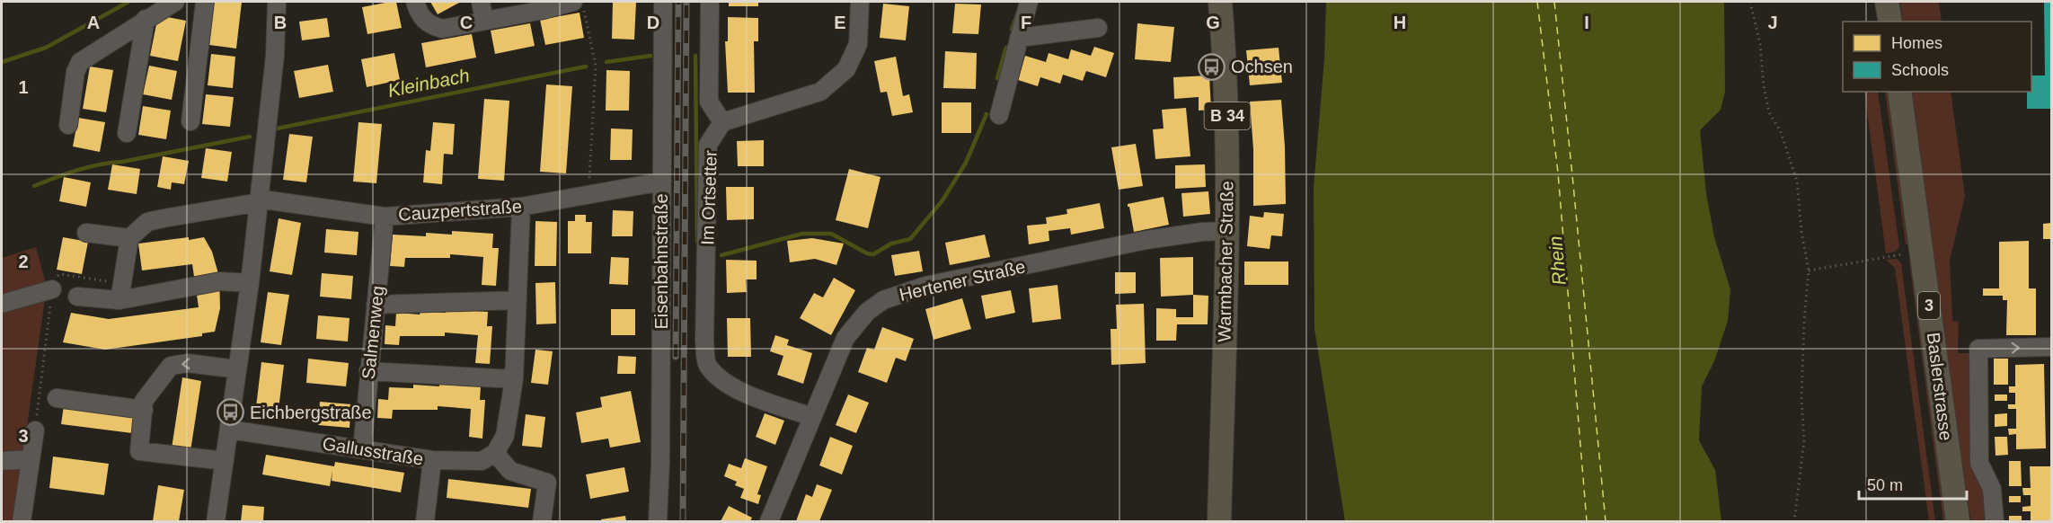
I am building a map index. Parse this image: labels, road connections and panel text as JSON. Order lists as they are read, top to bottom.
{
  "streets": {
    "main road": [
      "B 34",
      "Warmbacher Straße",
      "3",
      "Baslerstrasse"
    ],
    "street": [
      "Im Ortsetter",
      "Cauzpertstraße",
      "Eisenbahnstraße",
      "Hertener Straße",
      "Salmenweg",
      "Gallusstraße"
    ]
  },
  "crossings": [
    ["Im Ortsetter", "Hertener Straße"],
    ["Cauzpertstraße", "Eisenbahnstraße"],
    ["Cauzpertstraße", "Salmenweg"],
    ["Warmbacher Straße", "Hertener Straße"],
    ["Salmenweg", "Gallusstraße"]
  ],
  "water": ["Kleinbach", "Rhein"],
  "places": {
    "bus stop": ["Ochsen", "Eichbergstraße"]
  },
  "legend": ["Homes", "Schools"],
  "scale_bar": "50 m",
  "grid": {
    "columns": [
      "A",
      "B",
      "C",
      "D",
      "E",
      "F",
      "G",
      "H",
      "I",
      "J"
    ],
    "rows": ["1", "2", "3"]
  }
}
